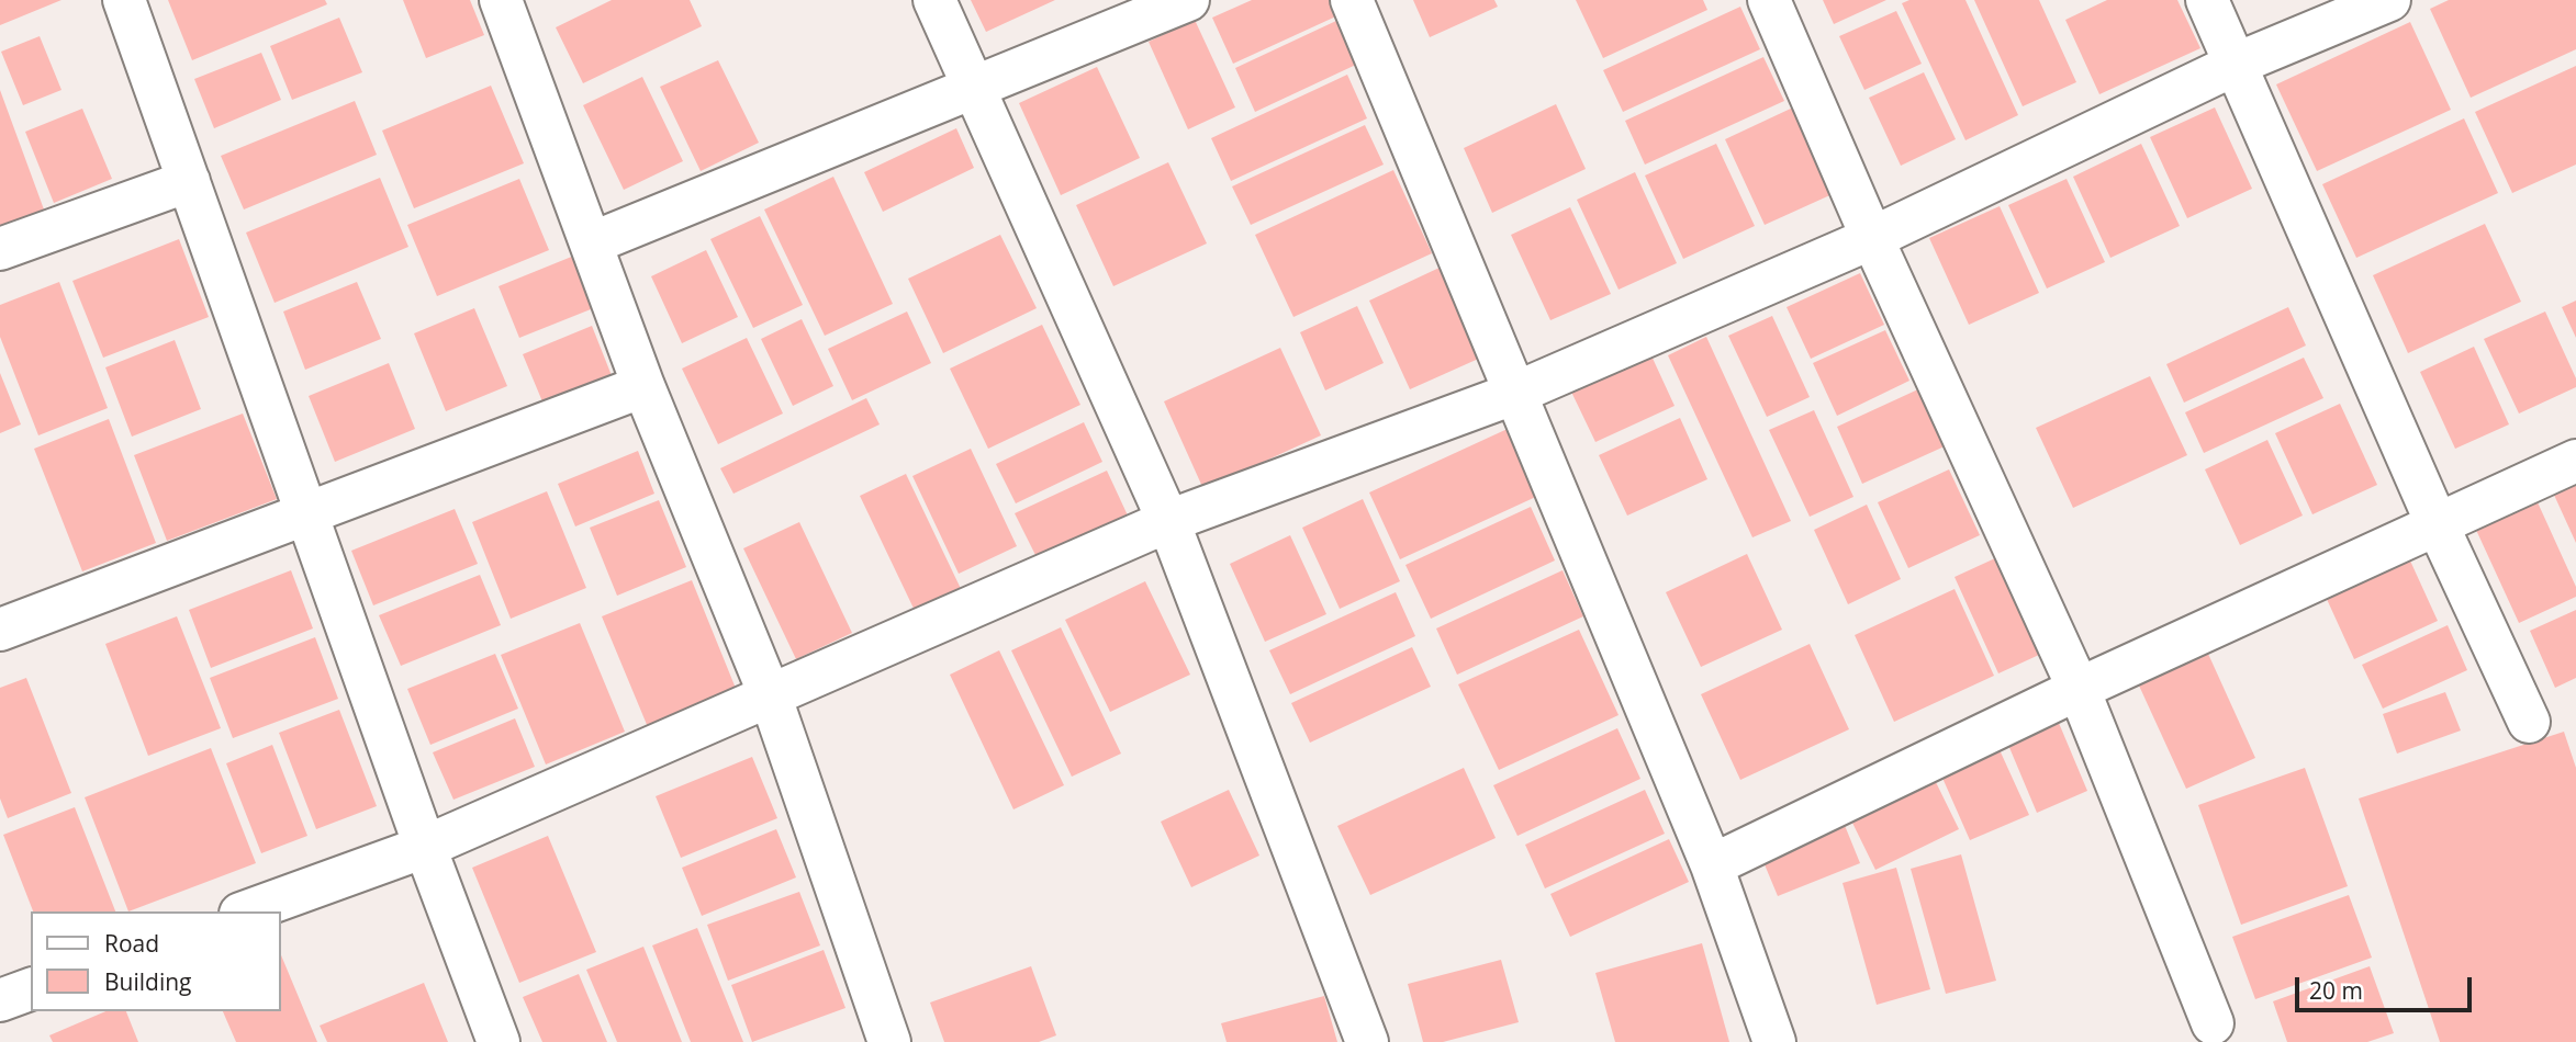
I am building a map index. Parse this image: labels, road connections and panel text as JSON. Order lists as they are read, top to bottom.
{
  "legend": ["Road", "Building"],
  "scale_bar": "20 m"
}
